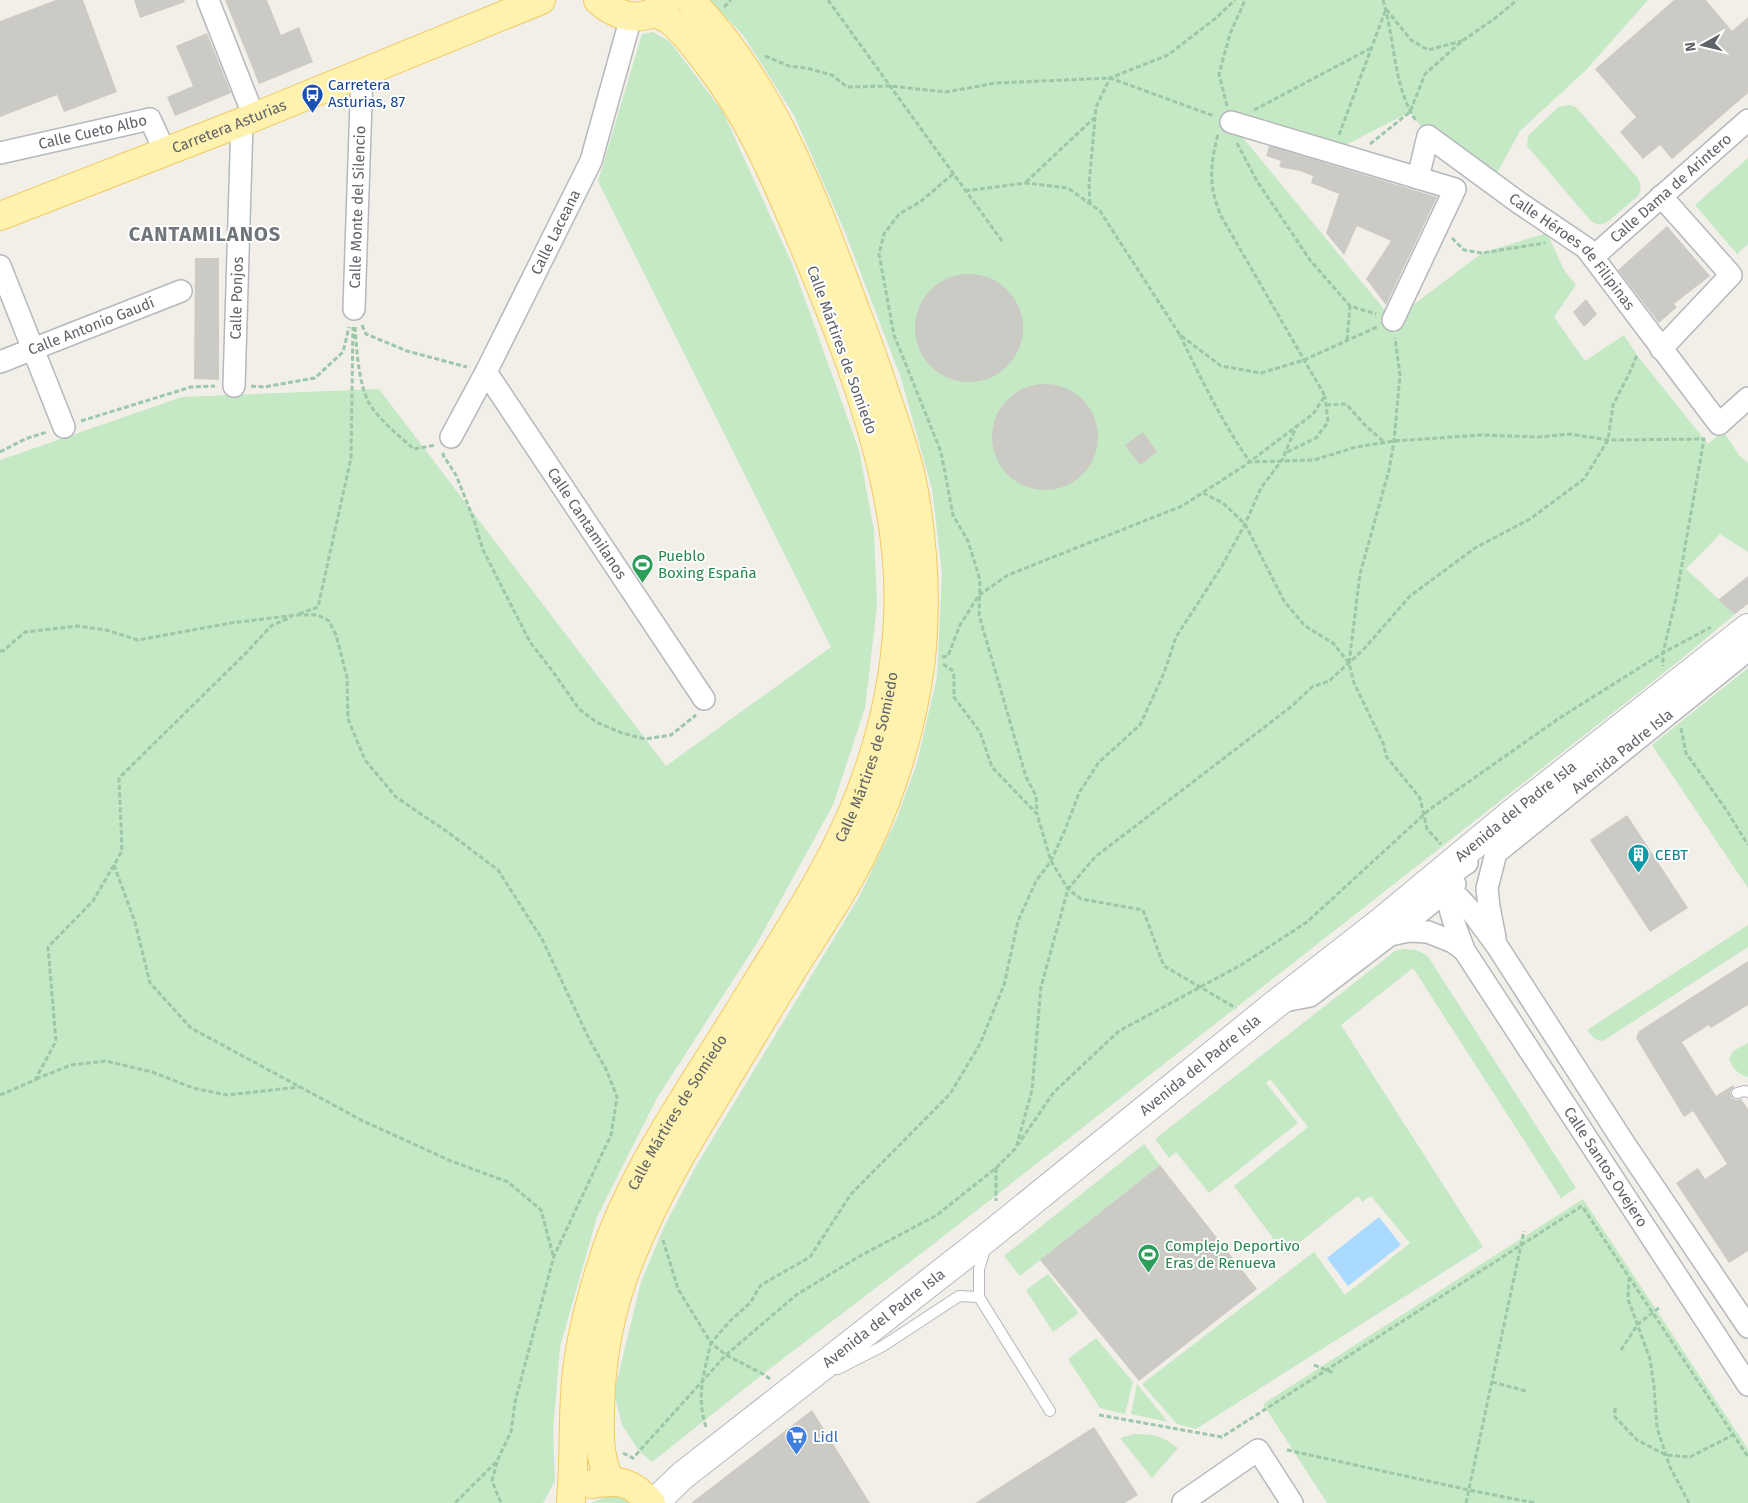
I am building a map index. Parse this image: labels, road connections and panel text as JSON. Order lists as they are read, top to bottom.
{
  "streets": {
    "main road": ["Carretera Asturias", "Calle Mártires de Somiedo", "Avenida del Padre Isla"],
    "street": [
      "Calle Cueto Albo",
      "Calle Dama de Arintero",
      "Calle Monte del Silencio",
      "Calle Laceana",
      "Calle Héroes de Filipinas",
      "Calle Ponjos",
      "Calle Antonio Gaudí",
      "Calle Cantamilanos",
      "Avenida Padre Isla",
      "Calle Santos Ovejero"
    ]
  },
  "crossings": [
    ["Carretera Asturias", "Calle Cueto Albo"],
    ["Carretera Asturias", "Calle Monte del Silencio"],
    ["Carretera Asturias", "Calle Ponjos"],
    ["Calle Dama de Arintero", "Calle Héroes de Filipinas"],
    ["Calle Laceana", "Calle Mártires de Somiedo"],
    ["Calle Laceana", "Calle Cantamilanos"],
    ["Avenida Padre Isla", "Calle Santos Ovejero"],
    ["Avenida del Padre Isla", "Calle Santos Ovejero"]
  ],
  "districts": ["CANTAMILANOS"],
  "places": {
    "bus stop": ["Carretera Asturias, 87"],
    "sports": ["Pueblo Boxing España", "Complejo Deportivo Eras de Renueva"],
    "building": ["CEBT"],
    "supermarket": ["Lidl"]
  },
  "north": "left"
}
